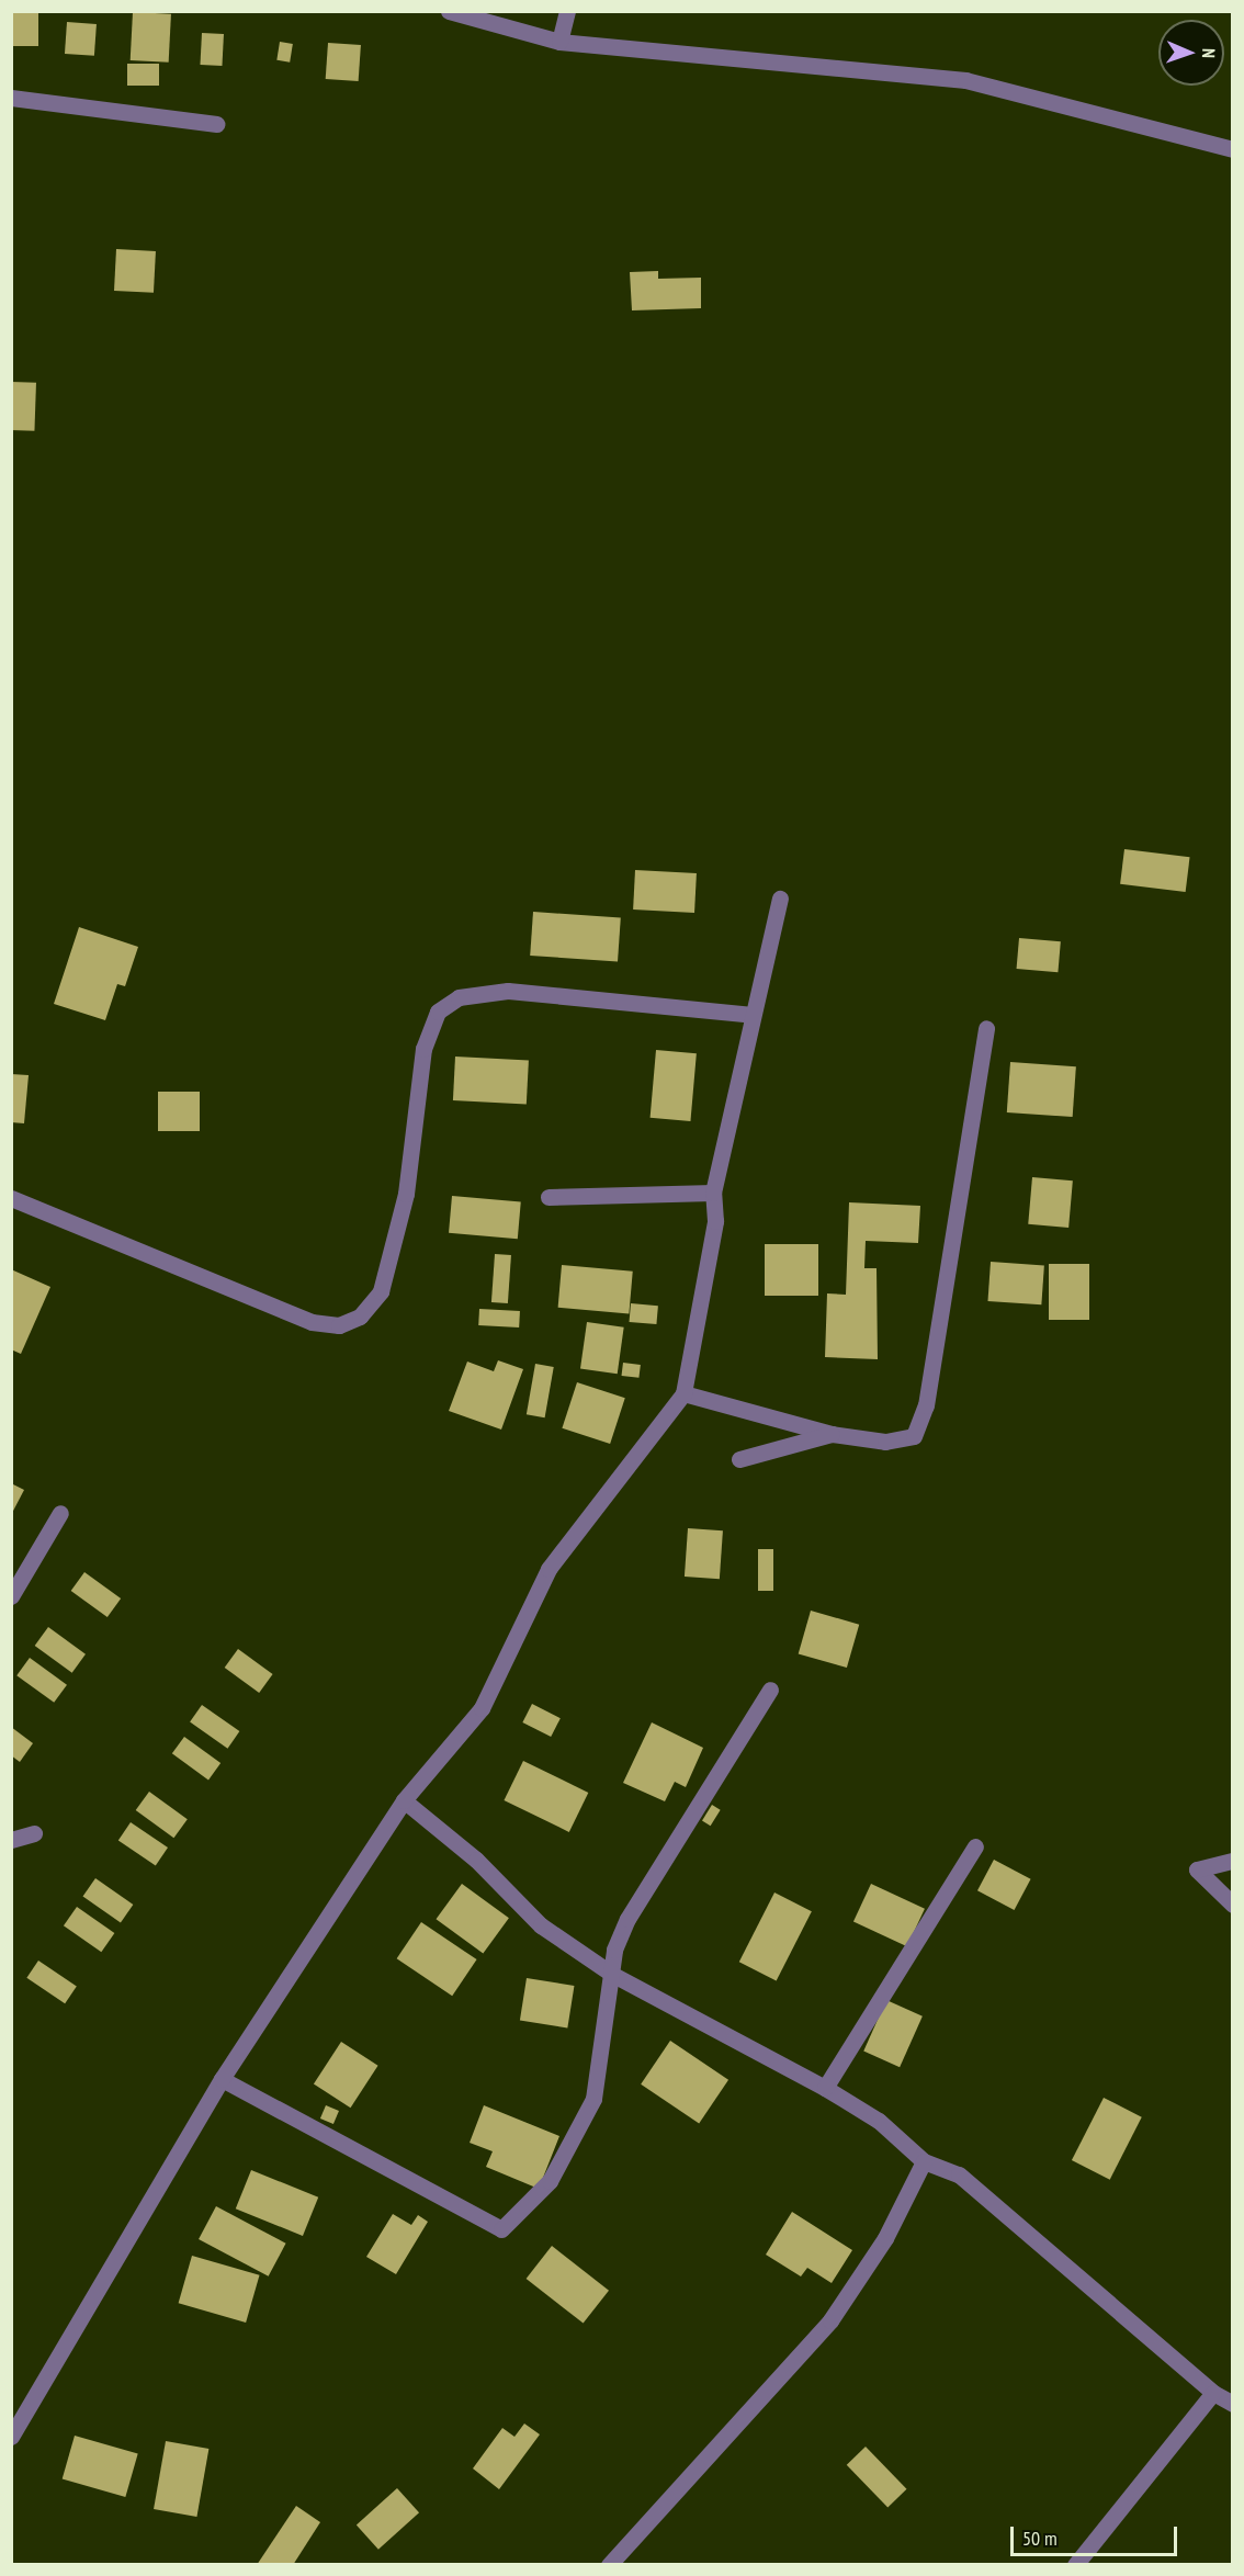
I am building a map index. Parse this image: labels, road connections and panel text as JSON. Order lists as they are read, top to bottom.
{
  "scale_bar": "50 m",
  "north": "right"
}
